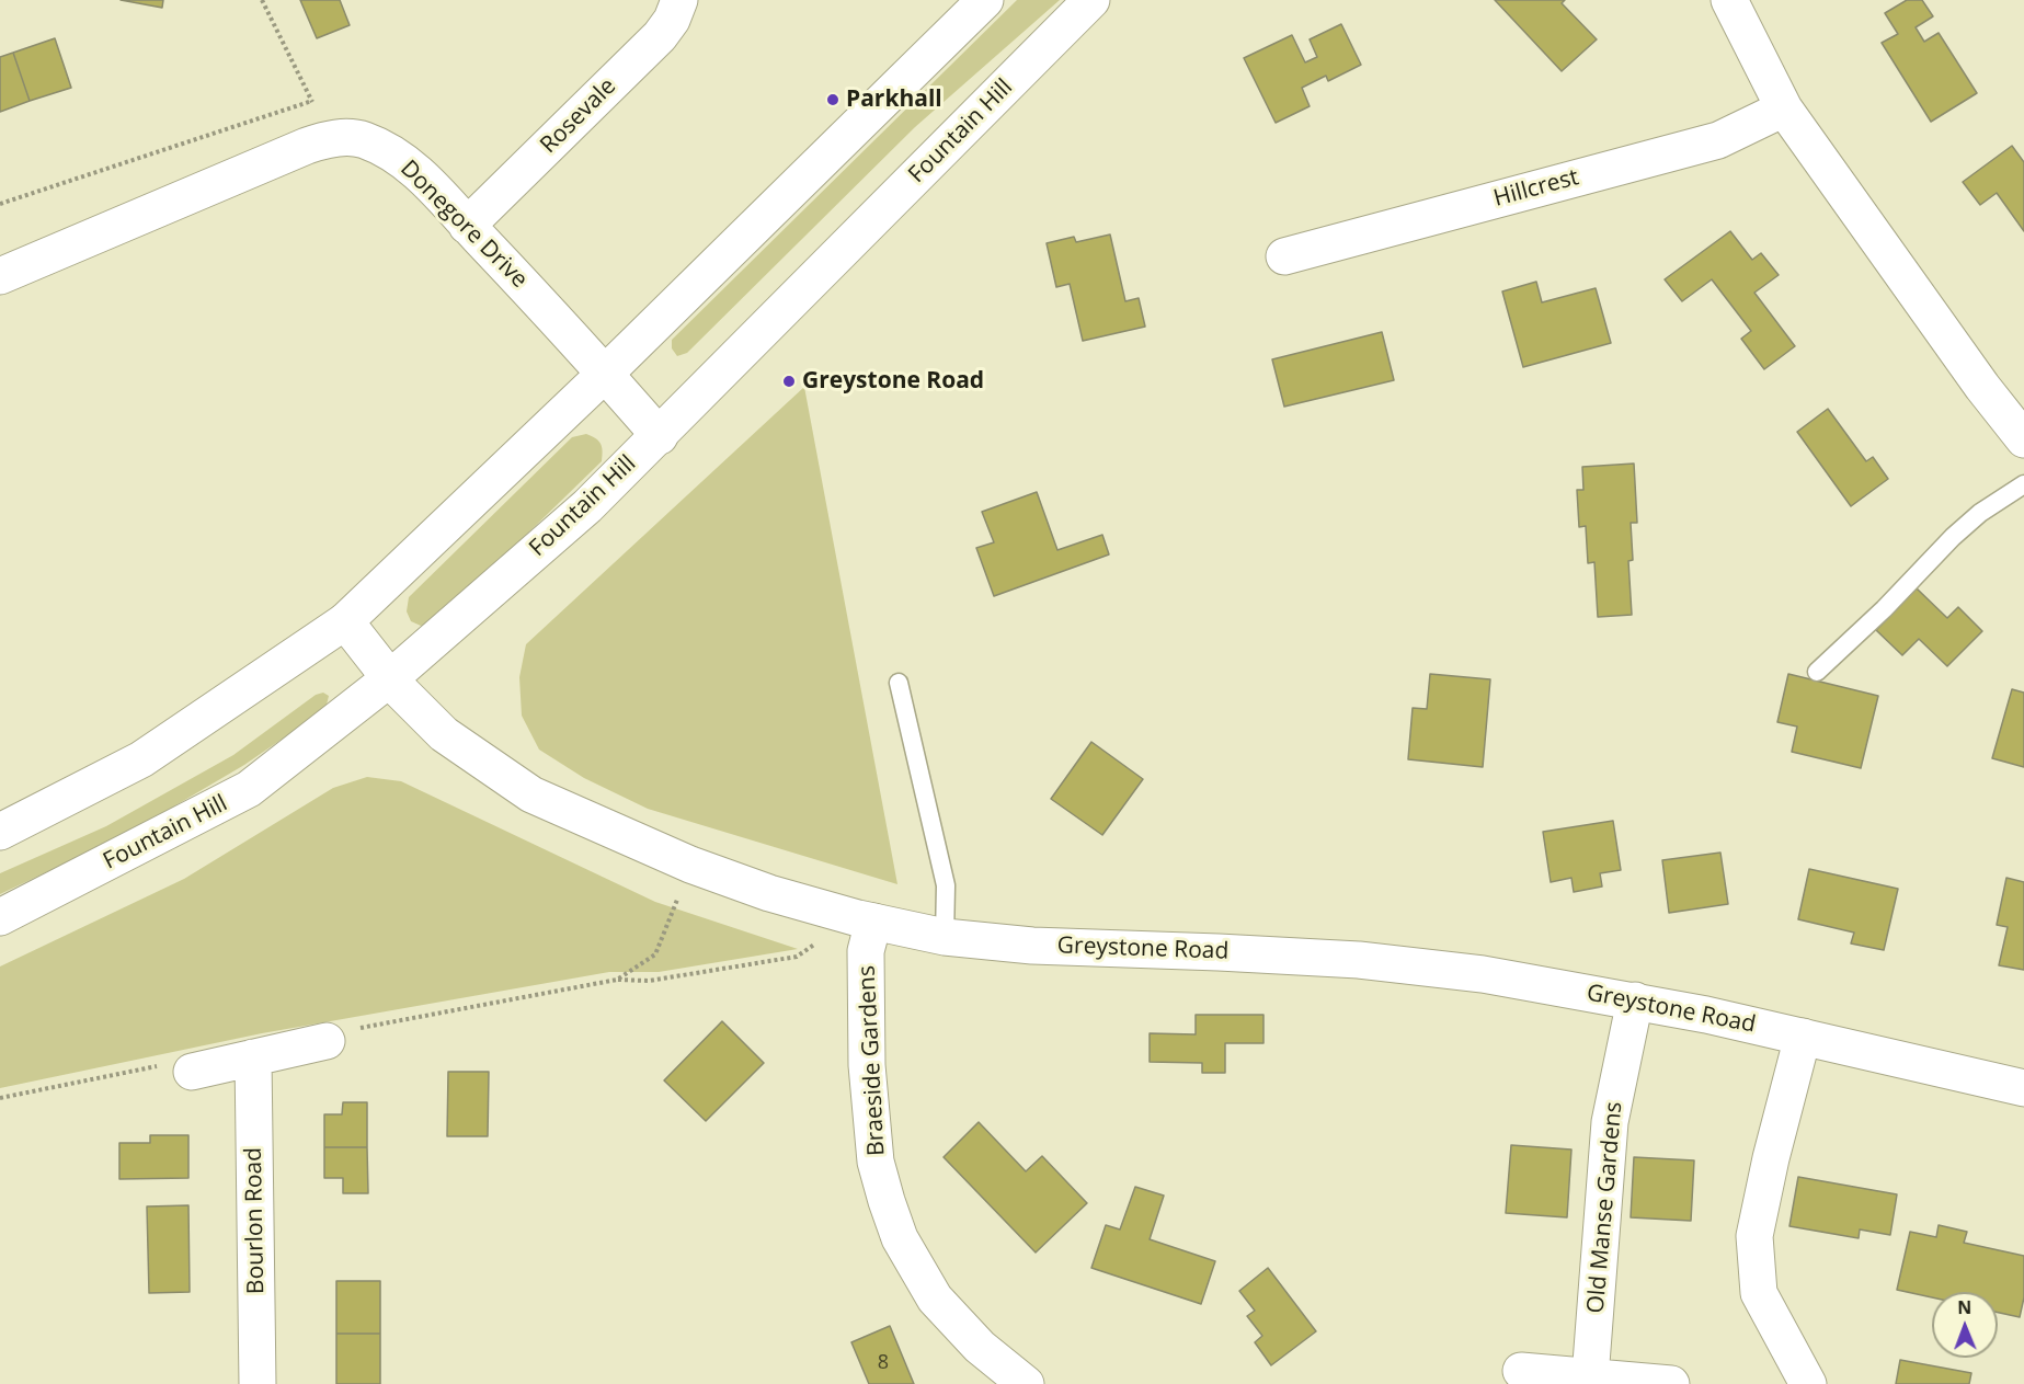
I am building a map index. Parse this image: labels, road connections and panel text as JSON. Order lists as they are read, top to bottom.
{
  "streets": {
    "street": [
      "Rosevale",
      "Fountain Hill",
      "Hillcrest",
      "Donegore Drive",
      "Greystone Road",
      "Braeside Gardens",
      "Old Manse Gardens",
      "Bourlon Road"
    ]
  },
  "crossings": [
    ["Rosevale", "Donegore Drive"],
    ["Fountain Hill", "Donegore Drive"],
    ["Fountain Hill", "Greystone Road"],
    ["Greystone Road", "Braeside Gardens"],
    ["Greystone Road", "Old Manse Gardens"]
  ],
  "places": ["Parkhall", "Greystone Road"],
  "house_numbers": ["8"],
  "north": "top"
}
